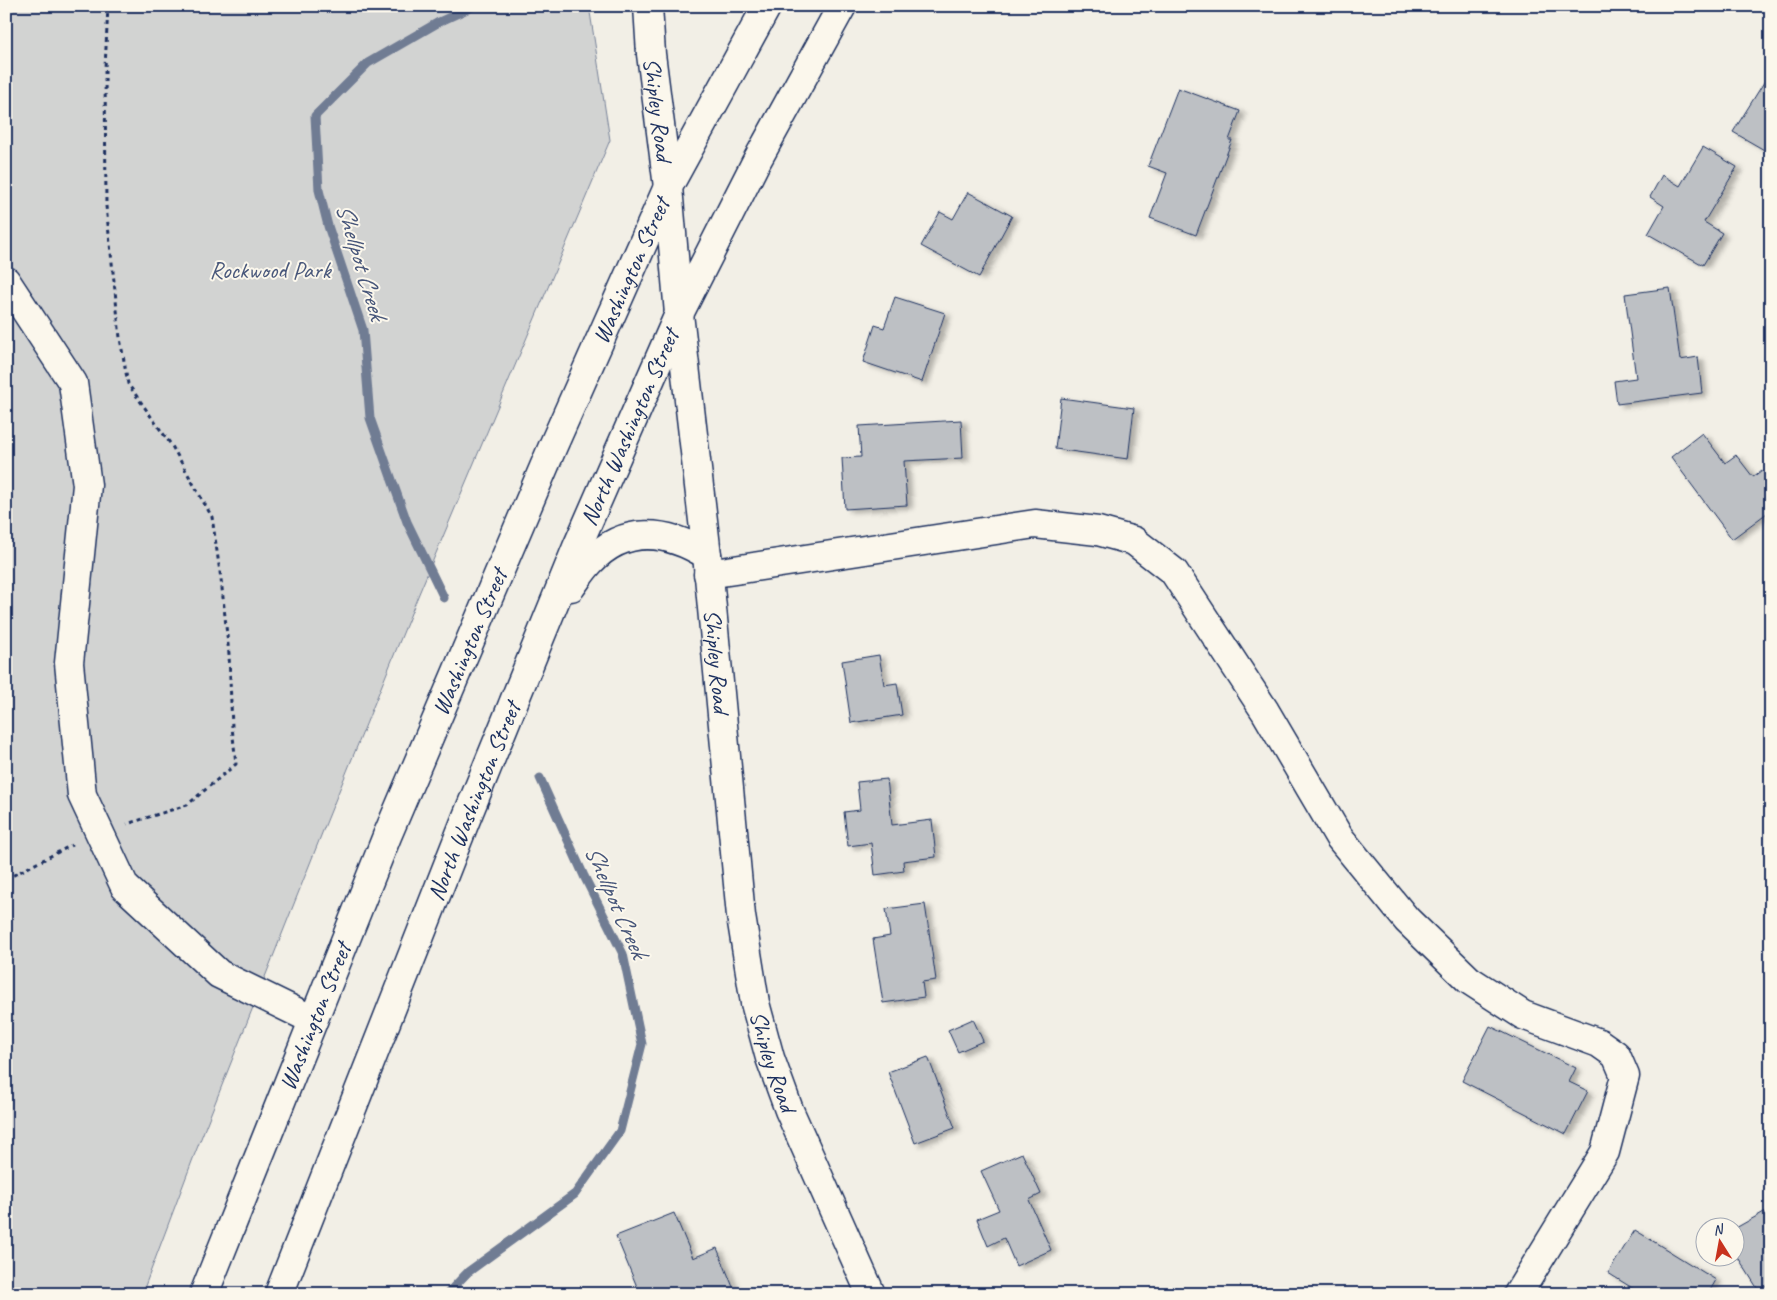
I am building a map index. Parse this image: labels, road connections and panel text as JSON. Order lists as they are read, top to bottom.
{
  "streets": {
    "main road": ["Shipley Road", "Washington Street", "North Washington Street"]
  },
  "crossings": [
    ["Shipley Road", "Washington Street"],
    ["Shipley Road", "North Washington Street"]
  ],
  "water": ["Shellpot Creek"],
  "parks": ["Rockwood Park"],
  "north": "top"
}
